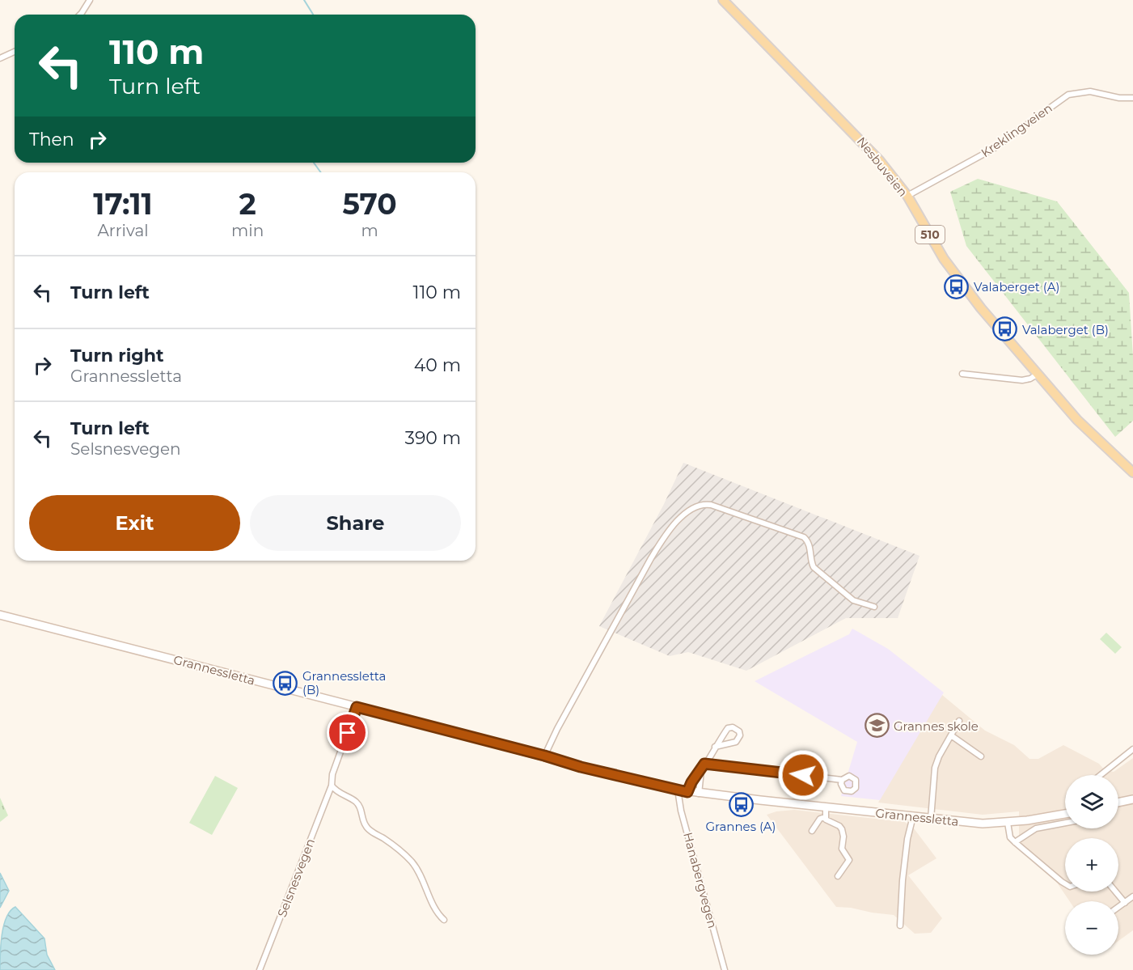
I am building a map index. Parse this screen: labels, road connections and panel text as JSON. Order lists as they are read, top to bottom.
{
  "streets": {
    "main road": ["Nesbuveien", "510", "Grannessletta"],
    "street": ["Kreklingveien", "Selsnesvegen", "Hanabergvegen"]
  },
  "crossings": [
    ["Kreklingveien", "Nesbuveien"],
    ["Grannessletta", "Selsnesvegen"],
    ["Grannessletta", "Hanabergvegen"]
  ],
  "places": {
    "bus stop": [
      "Valaberget (A)",
      "Valaberget (B)",
      "Grannessletta (B)",
      "Grannes (A)"
    ],
    "school or university": ["Grannes skole"]
  },
  "page": {
    "turn": ["110 m", "Turn left"],
    "then": "Then",
    "eta": [
      "17:11",
      "Arrival",
      "2",
      "min",
      "570",
      "m"
    ],
    "list": [
      {
        "name": "Turn left",
        "value": "110 m"
      },
      {
        "name": "Turn right",
        "note": "Grannessletta",
        "value": "40 m"
      },
      {
        "name": "Turn left",
        "note": "Selsnesvegen",
        "value": "390 m"
      }
    ],
    "buttons": ["Exit", "Share"],
    "map_buttons": ["+", "−"]
  }
}
